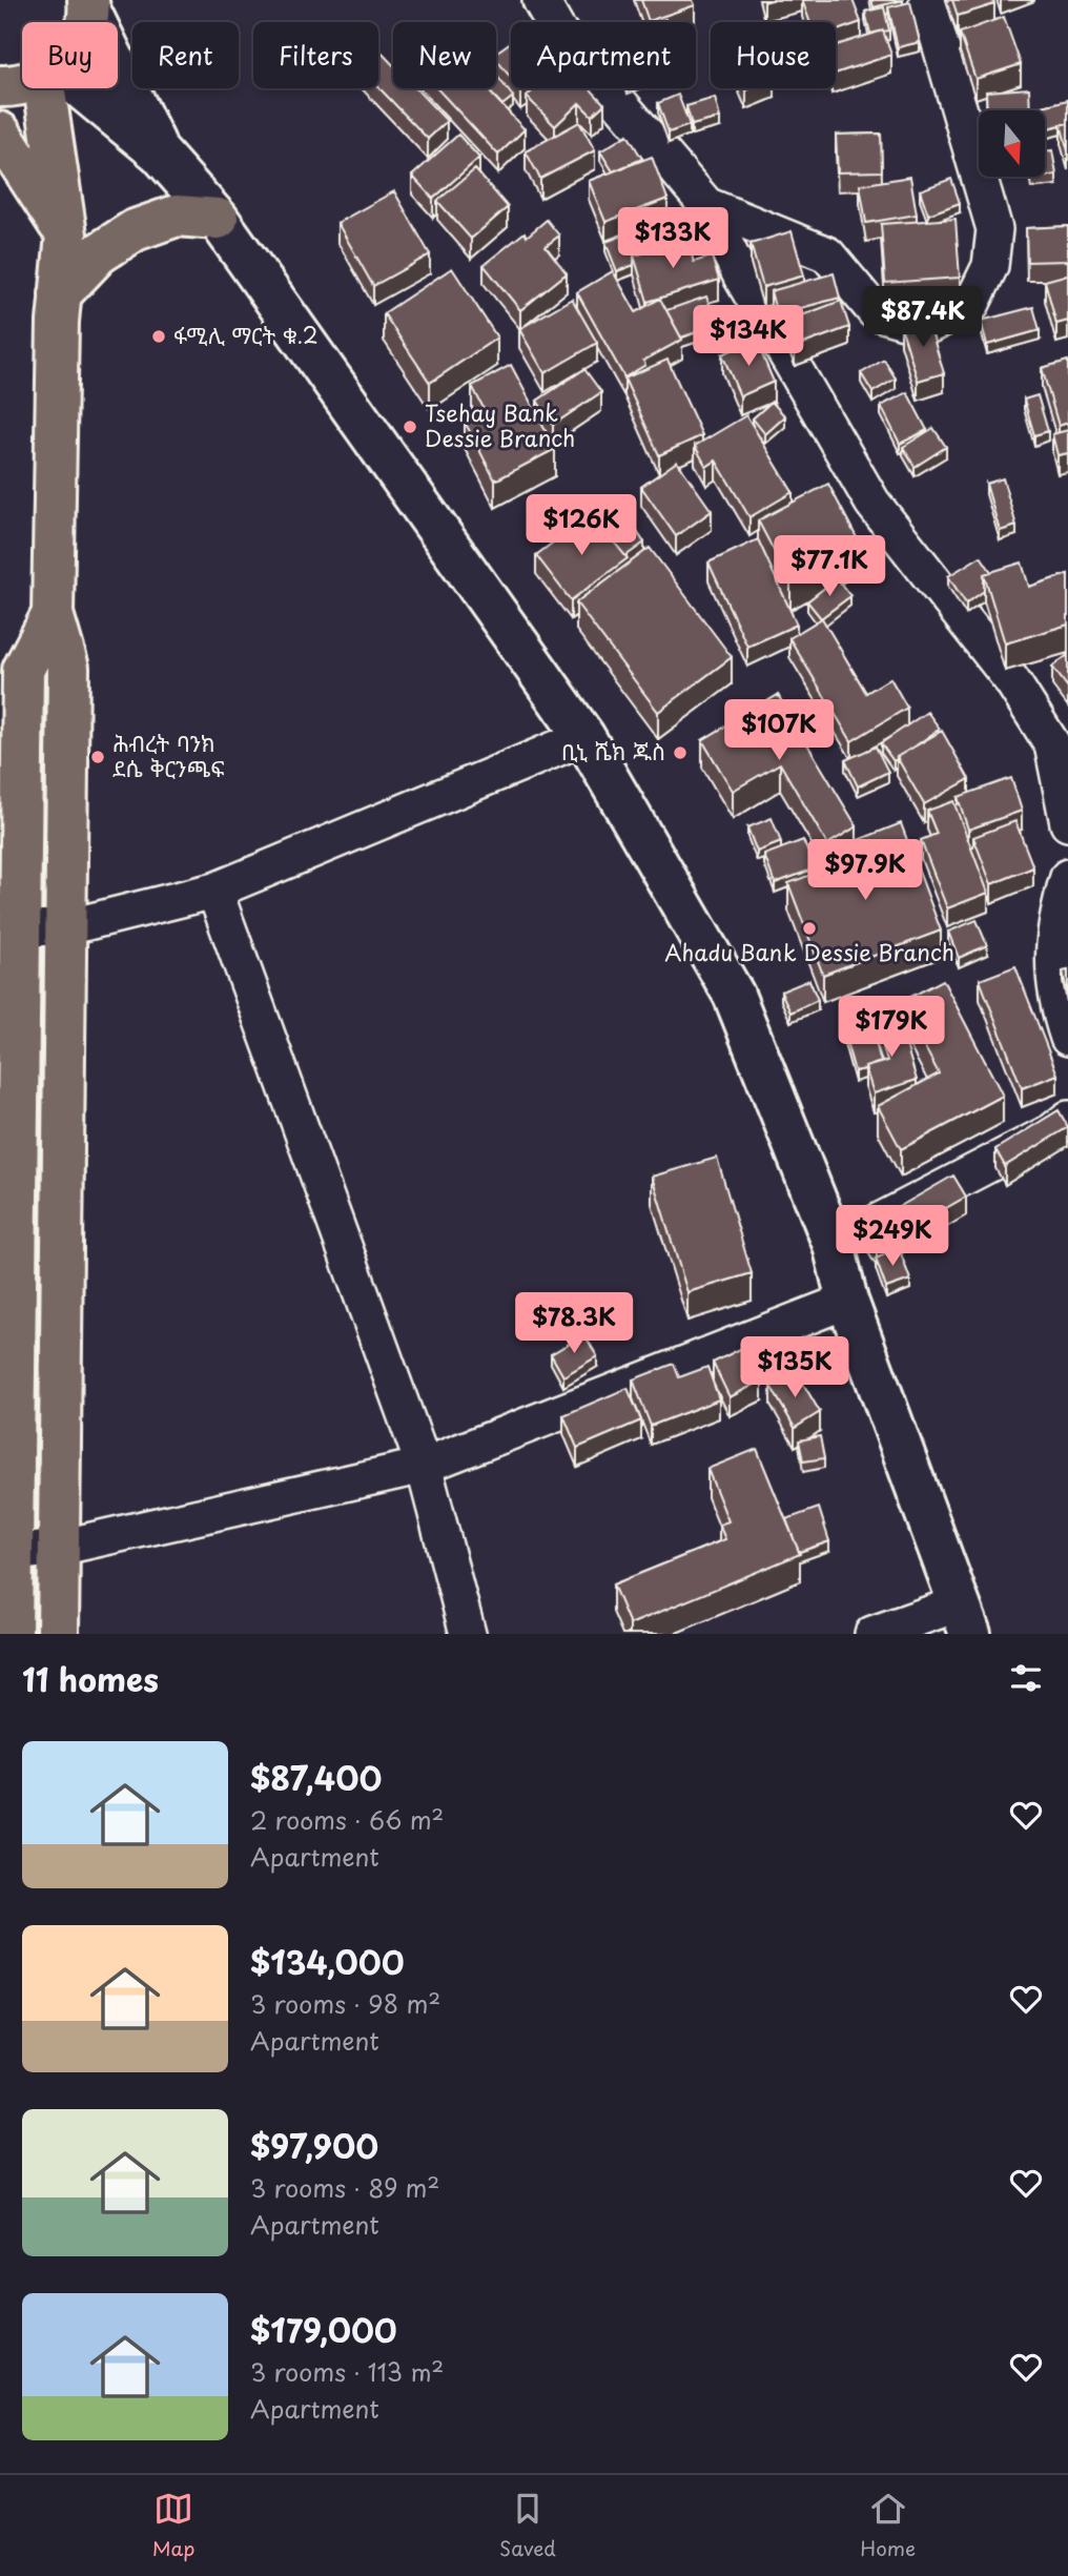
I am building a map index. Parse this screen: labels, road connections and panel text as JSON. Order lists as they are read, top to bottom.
{
  "places": [
    "ፋሚሊ ማርት ቁ.2",
    "Tsehay Bank Dessie Branch",
    "ቢኒ ሼክ ጁስ",
    "ሕብረት ባንክ ደሴ ቅርንጫፍ",
    "Ahadu Bank Dessie Branch"
  ],
  "north": "bottom",
  "page": {
    "chip": [
      "Buy",
      "Rent",
      "Filters",
      "New",
      "Apartment",
      "House"
    ],
    "price": [
      "$133K",
      "$87.4K",
      "$134K",
      "$126K",
      "$77.1K",
      "$107K",
      "$97.9K",
      "$179K",
      "$249K",
      "$78.3K",
      "$135K"
    ],
    "heading": "11 homes",
    "list": [
      {
        "name": "$87,400",
        "note": "2 rooms · 66 m² · Apartment"
      },
      {
        "name": "$134,000",
        "note": "3 rooms · 98 m² · Apartment"
      },
      {
        "name": "$97,900",
        "note": "3 rooms · 89 m² · Apartment"
      },
      {
        "name": "$179,000",
        "note": "3 rooms · 113 m² · Apartment"
      }
    ],
    "tabs": ["Map", "Saved", "Home"]
  }
}
